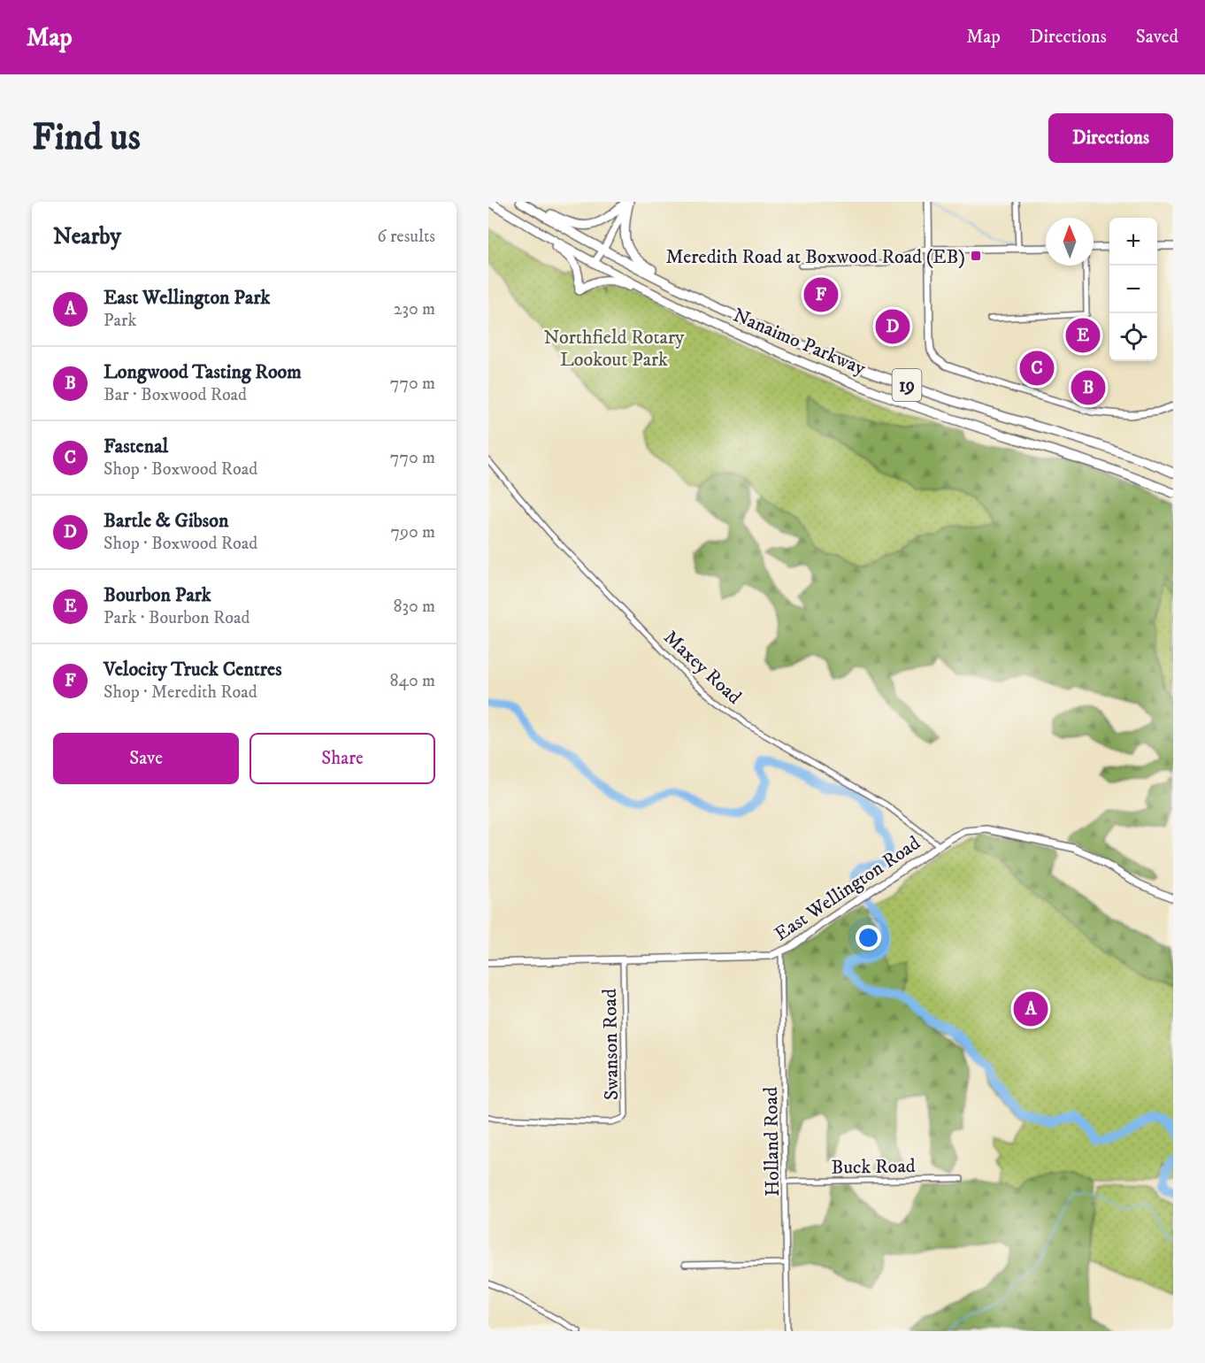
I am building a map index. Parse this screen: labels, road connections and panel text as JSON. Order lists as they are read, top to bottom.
{
  "streets": {
    "highway": ["Nanaimo Parkway", "19"],
    "street": [
      "Maxey Road",
      "East Wellington Road",
      "Swanson Road",
      "Holland Road",
      "Buck Road"
    ]
  },
  "crossings": [
    ["Maxey Road", "East Wellington Road"],
    ["East Wellington Road", "Swanson Road"],
    ["East Wellington Road", "Holland Road"],
    ["Holland Road", "Buck Road"]
  ],
  "parks": ["Northfield Rotary Lookout Park"],
  "places": {
    "transit": ["Meredith Road at Boxwood Road (EB)"]
  },
  "north": "top",
  "page": {
    "header": "Map",
    "nav": ["Map", "Directions", "Saved"],
    "buttons": [
      "Directions",
      ["Save", "Share"]
    ],
    "title": "Find us",
    "heading": ["Nearby", "6 results"],
    "map_buttons": ["+", "−"],
    "list": [
      {
        "mark": "A",
        "name": "East Wellington Park",
        "note": "Park",
        "value": "230 m"
      },
      {
        "mark": "B",
        "name": "Longwood Tasting Room",
        "note": "Bar · Boxwood Road",
        "value": "770 m"
      },
      {
        "mark": "C",
        "name": "Fastenal",
        "note": "Shop · Boxwood Road",
        "value": "770 m"
      },
      {
        "mark": "D",
        "name": "Bartle & Gibson",
        "note": "Shop · Boxwood Road",
        "value": "790 m"
      },
      {
        "mark": "E",
        "name": "Bourbon Park",
        "note": "Park · Bourbon Road",
        "value": "830 m"
      },
      {
        "mark": "F",
        "name": "Velocity Truck Centres",
        "note": "Shop · Meredith Road",
        "value": "840 m"
      }
    ],
    "pins": [
      "F",
      "D",
      "E",
      "C",
      "B",
      "A"
    ]
  }
}
